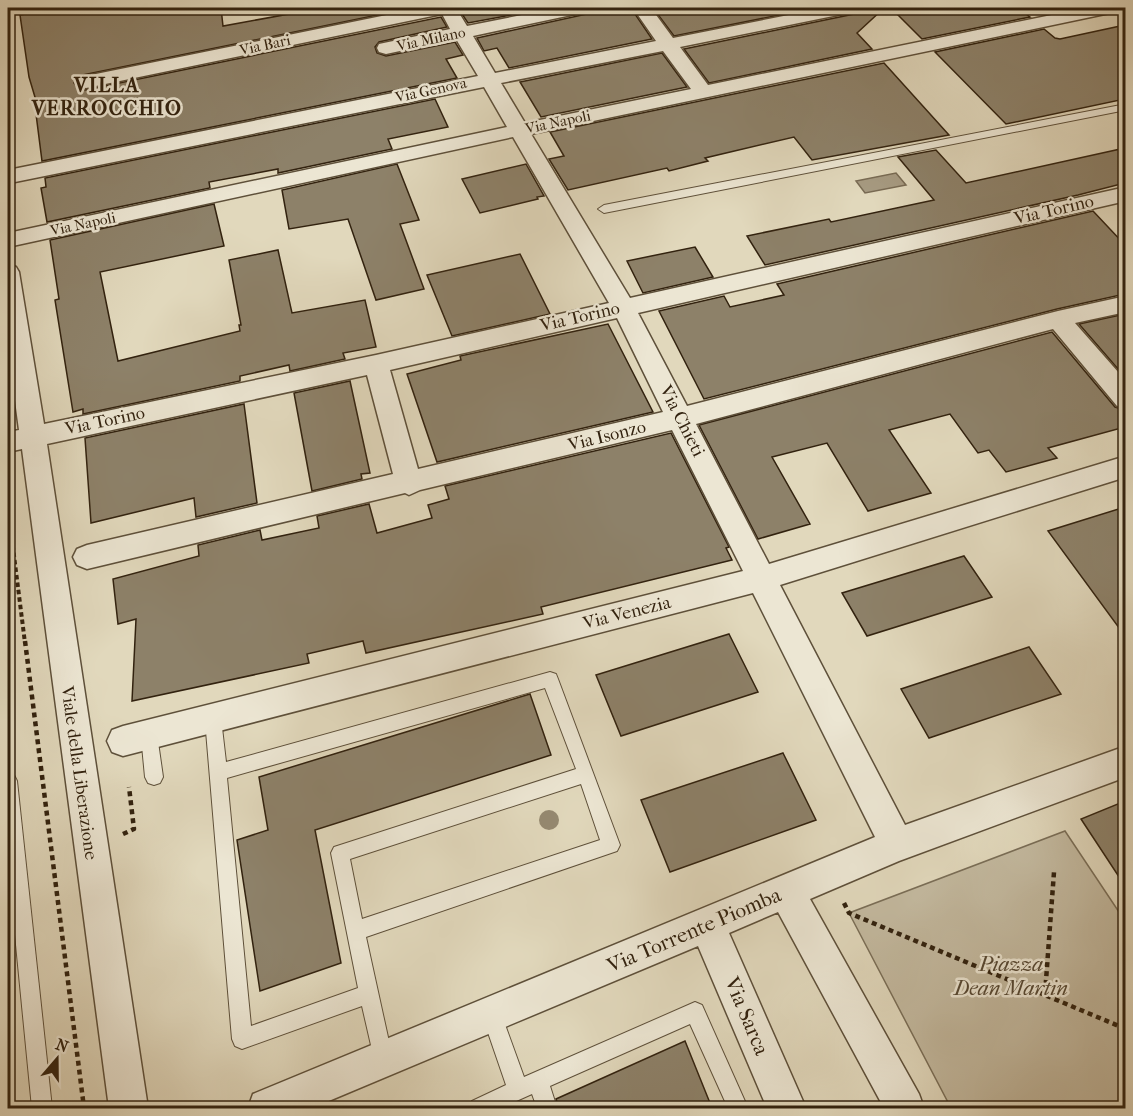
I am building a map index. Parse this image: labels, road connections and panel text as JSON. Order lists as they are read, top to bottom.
{
  "streets": {
    "street": [
      "Via Milano",
      "Via Bari",
      "Via Genova",
      "Via Napoli",
      "Via Torino",
      "Via Chieti",
      "Via Isonzo",
      "Via Venezia",
      "Viale della Liberazione",
      "Via Torrente Piomba",
      "Via Sarca"
    ]
  },
  "crossings": [
    ["Via Milano", "Via Chieti"],
    ["Via Bari", "Via Chieti"],
    ["Via Genova", "Via Chieti"],
    ["Via Napoli", "Via Chieti"],
    ["Via Torino", "Via Chieti"],
    ["Via Torino", "Viale della Liberazione"],
    ["Via Chieti", "Via Isonzo"],
    ["Via Chieti", "Via Venezia"],
    ["Via Chieti", "Via Torrente Piomba"],
    ["Via Torrente Piomba", "Via Sarca"]
  ],
  "districts": ["VILLA VERROCCHIO"],
  "parks": ["Piazza Dean Martin"],
  "north": "top"
}
